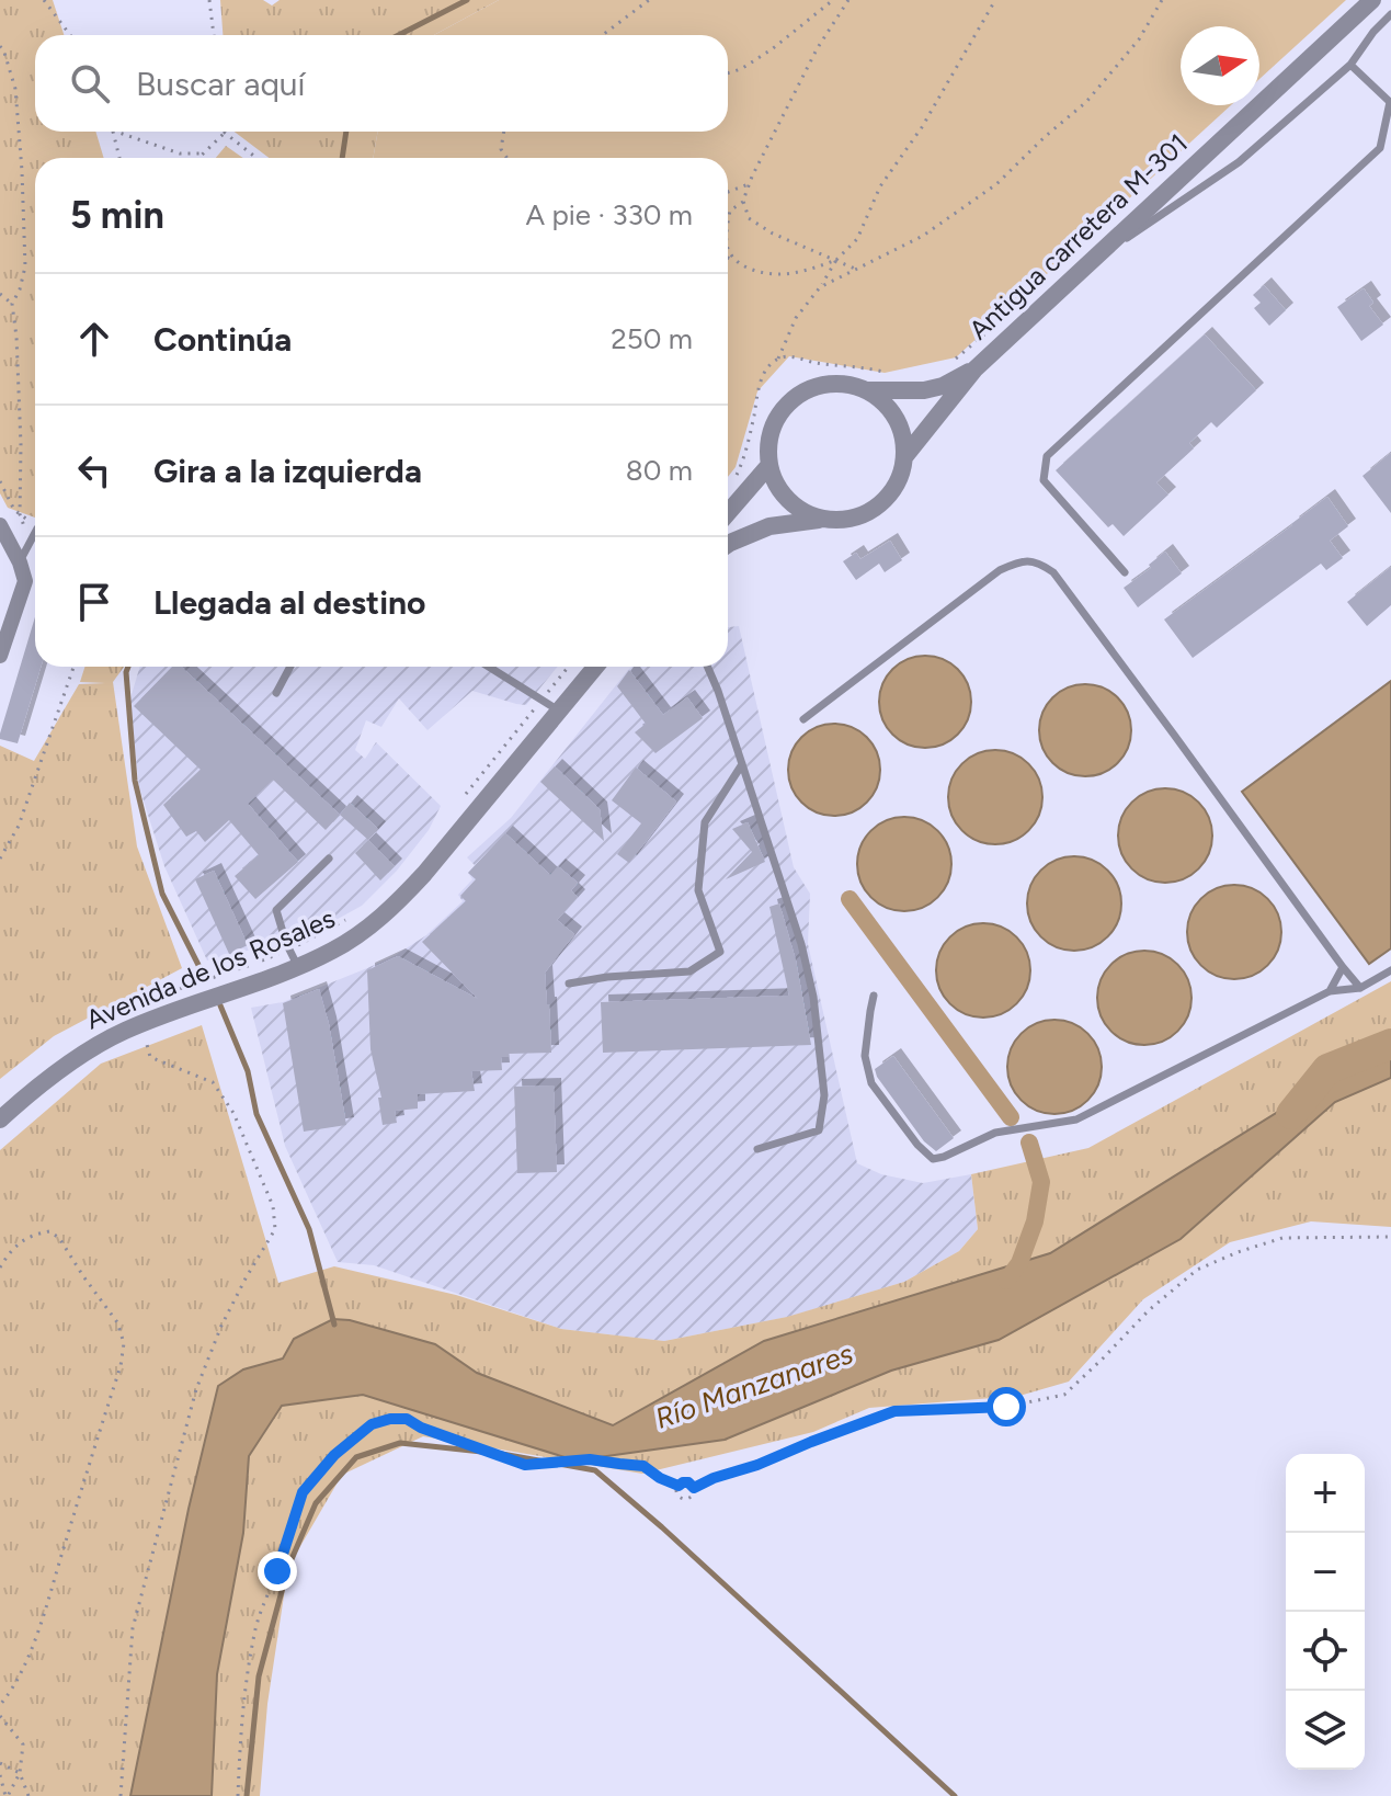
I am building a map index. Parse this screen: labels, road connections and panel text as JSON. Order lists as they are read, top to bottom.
{
  "streets": {
    "street": ["Antigua carretera M-301", "Avenida de los Rosales"]
  },
  "water": ["Río Manzanares"],
  "north": "right",
  "page": {
    "search": "Buscar aquí",
    "heading": ["5 min", "A pie · 330 m"],
    "list": [
      ["Continúa", "250 m"],
      ["Gira a la izquierda", "80 m"],
      "Llegada al destino"
    ],
    "map_buttons": ["+", "−"]
  }
}
